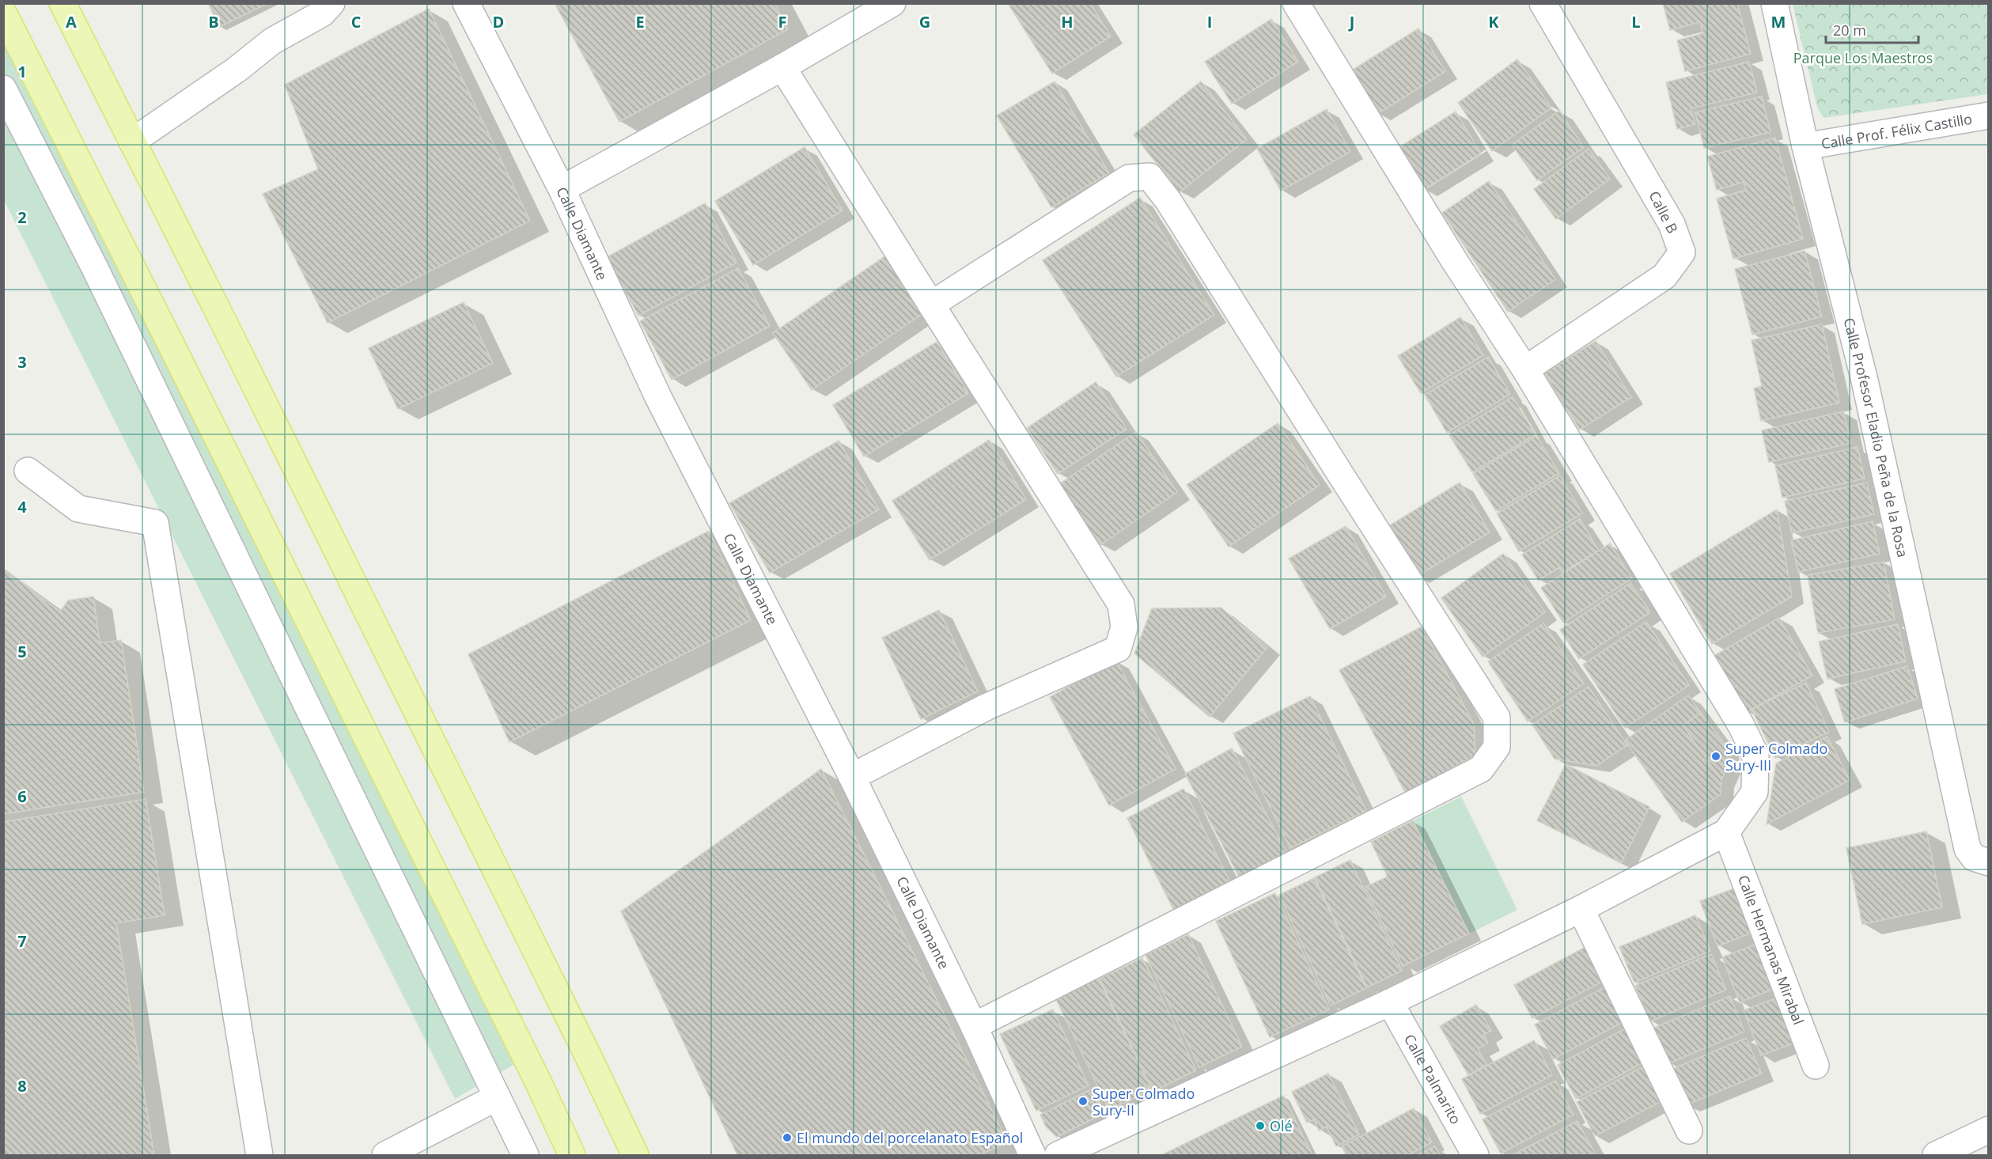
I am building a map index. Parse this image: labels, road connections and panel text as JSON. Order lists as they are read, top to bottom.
{
  "streets": {
    "street": [
      "Calle Prof. Félix Castillo",
      "Calle B",
      "Calle Diamante",
      "Calle Profesor Eladio Peña de la Rosa",
      "Calle Hermanas Mirabal",
      "Calle Palmarito"
    ]
  },
  "crossings": [
    ["Calle Prof. Félix Castillo", "Calle Profesor Eladio Peña de la Rosa"]
  ],
  "parks": ["Parque Los Maestros"],
  "places": [
    "Super Colmado Sury-III",
    "Super Colmado Sury-II",
    "Olé",
    "El mundo del porcelanato Español"
  ],
  "scale_bar": "20 m",
  "grid": {
    "columns": [
      "A",
      "B",
      "C",
      "D",
      "E",
      "F",
      "G",
      "H",
      "I",
      "J",
      "K",
      "L",
      "M"
    ],
    "rows": [
      "1",
      "2",
      "3",
      "4",
      "5",
      "6",
      "7",
      "8"
    ]
  }
}
